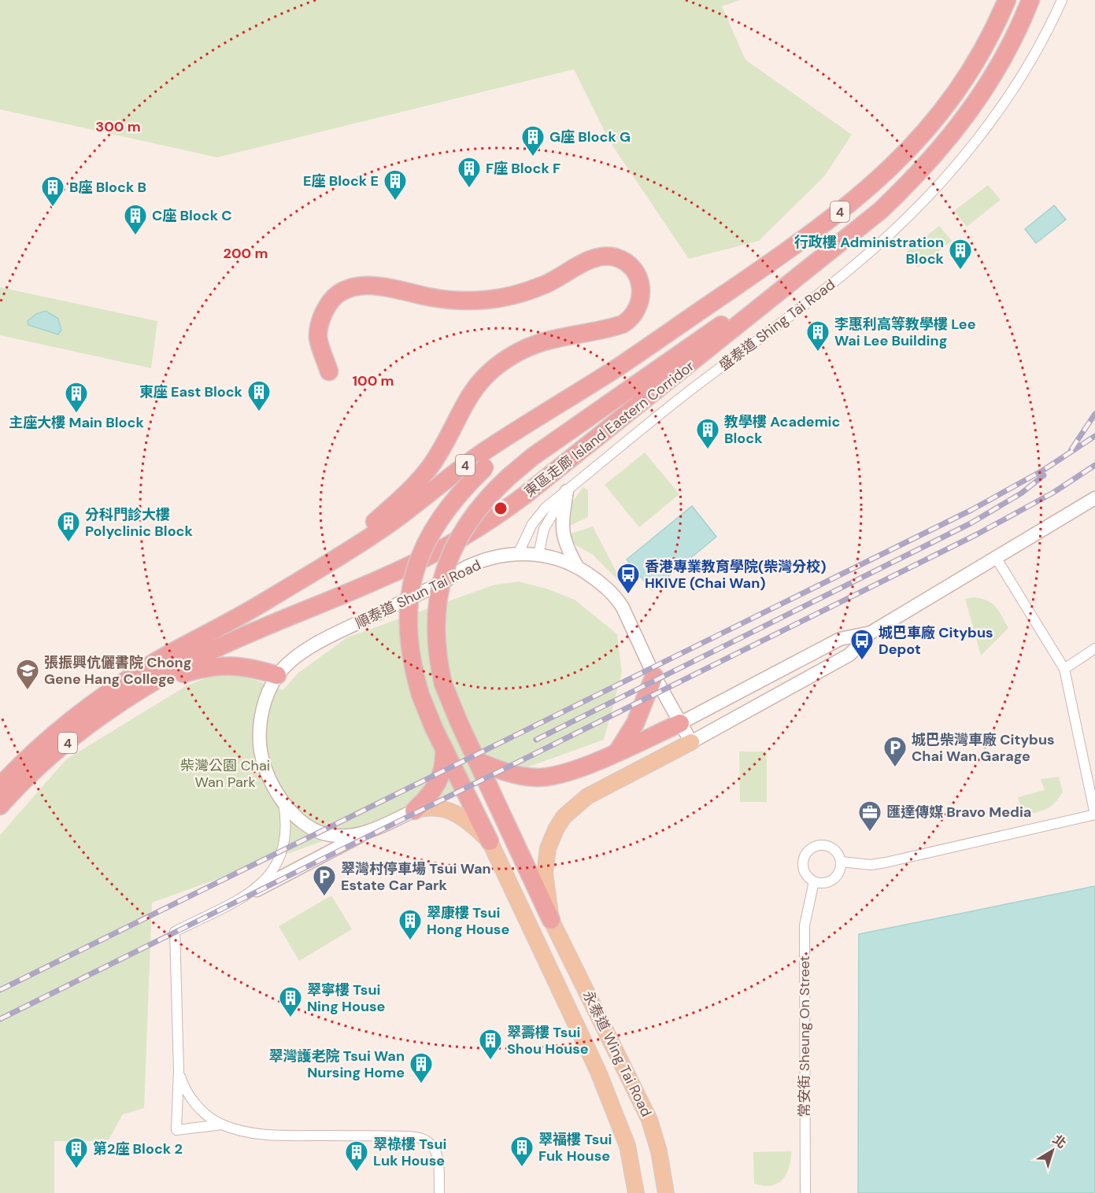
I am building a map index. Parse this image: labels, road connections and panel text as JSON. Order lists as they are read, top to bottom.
{
  "streets": {
    "highway": ["4", "東區走廊 Island Eastern Corridor"],
    "main road": ["永泰道 Wing Tai Road"],
    "street": ["盛泰道 Shing Tai Road", "順泰道 Shun Tai Road", "常安街 Sheung On Street"]
  },
  "crossings": [
    ["盛泰道 Shing Tai Road", "順泰道 Shun Tai Road"],
    ["順泰道 Shun Tai Road", "永泰道 Wing Tai Road"]
  ],
  "parks": ["柴灣公園 Chai Wan Park"],
  "places": {
    "building": [
      "G座 Block G",
      "F座 Block F",
      "E座 Block E",
      "B座 Block B",
      "C座 Block C",
      "行政樓 Administration Block",
      "李惠利高等教學樓 Lee Wai Lee Building",
      "東座 East Block",
      "主座大樓 Main Block",
      "教學樓 Academic Block",
      "分科門診大樓 Polyclinic Block",
      "翠康樓 Tsui Hong House",
      "翠寧樓 Tsui Ning House",
      "翠壽樓 Tsui Shou House",
      "翠灣護老院 Tsui Wan Nursing Home",
      "翠福樓 Tsui Fuk House",
      "第2座 Block 2",
      "翠祿樓 Tsui Luk House"
    ],
    "bus stop": ["香港專業教育學院(柴灣分校) HKIVE (Chai Wan)", "城巴車廠 Citybus Depot"],
    "school or university": ["張振興伉儷書院 Chong Gene Hang College"],
    "parking": ["城巴柴灣車廠 Citybus Chai Wan Garage", "翠灣村停車場 Tsui Wan Estate Car Park"],
    "office": ["匯達傳媒 Bravo Media"]
  },
  "north": "top right",
  "rings": ["300 m", "200 m", "100 m"]
}
